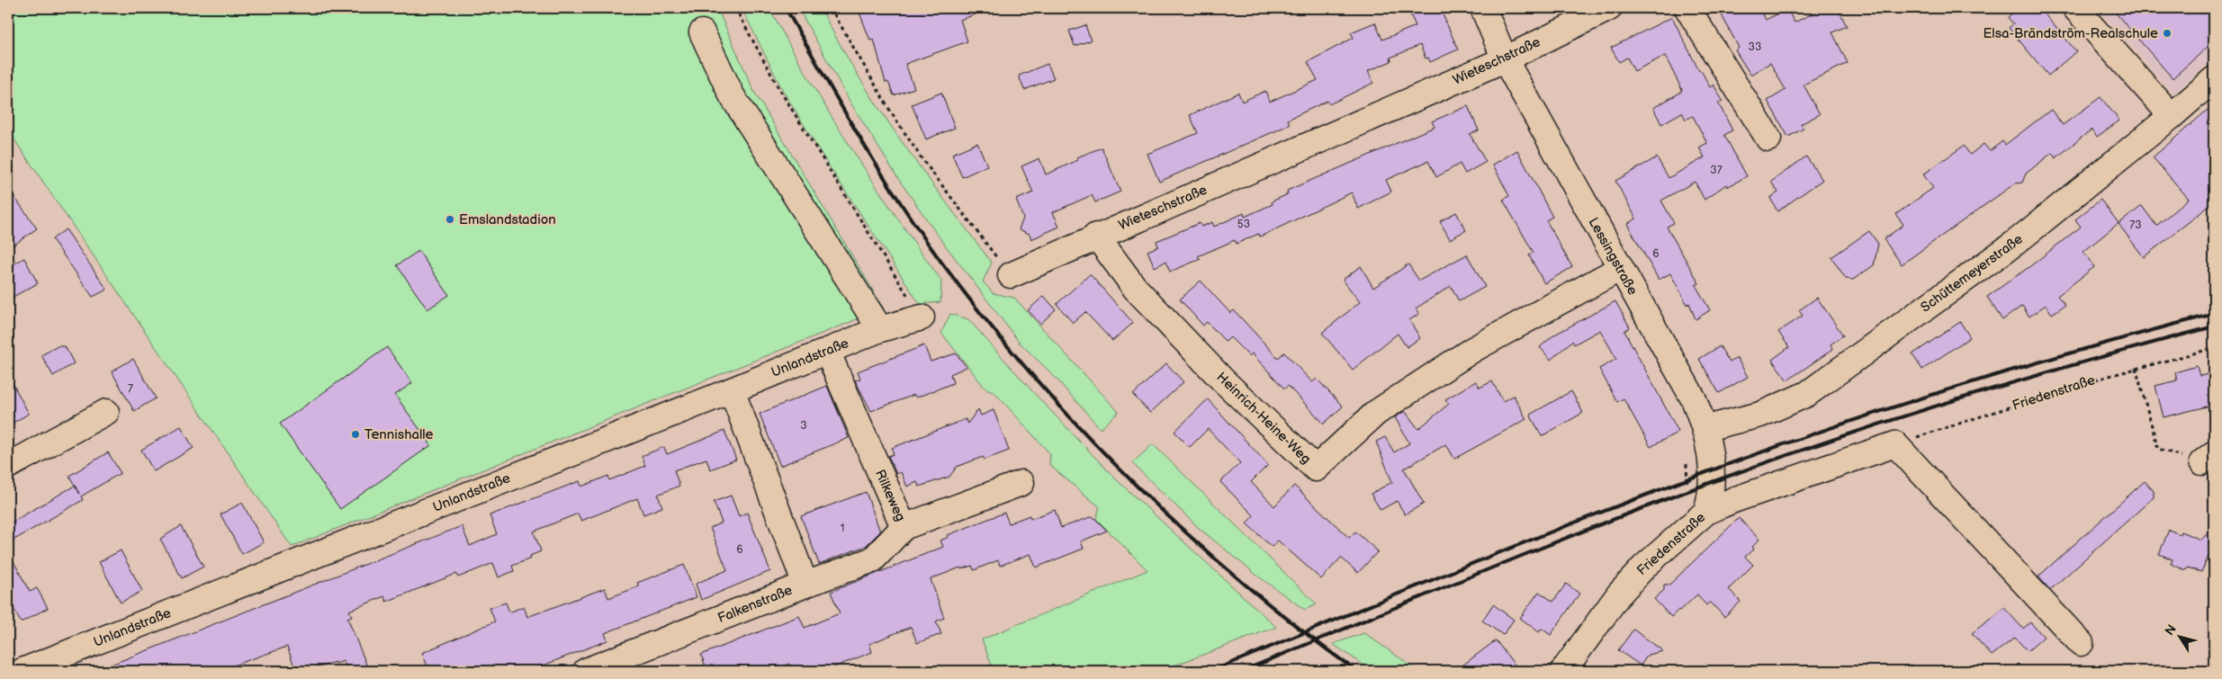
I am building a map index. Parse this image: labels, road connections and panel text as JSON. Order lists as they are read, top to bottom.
{
  "streets": {
    "street": [
      "Wieteschstraße",
      "Lessingstraße",
      "Schüttemeyerstraße",
      "Unlandstraße",
      "Friedenstraße",
      "Heinrich-Heine-Weg",
      "Rilkeweg",
      "Falkenstraße"
    ]
  },
  "crossings": [
    ["Wieteschstraße", "Lessingstraße"],
    ["Wieteschstraße", "Heinrich-Heine-Weg"],
    ["Lessingstraße", "Schüttemeyerstraße"],
    ["Lessingstraße", "Friedenstraße"],
    ["Lessingstraße", "Heinrich-Heine-Weg"],
    ["Unlandstraße", "Rilkeweg"],
    ["Unlandstraße", "Falkenstraße"]
  ],
  "places": ["Elsa-Brändström-Realschule", "Emslandstadion", "Tennishalle"],
  "house_numbers": [
    "33",
    "37",
    "53",
    "73",
    "6",
    "7",
    "3",
    "1",
    "6"
  ],
  "north": "top left"
}
